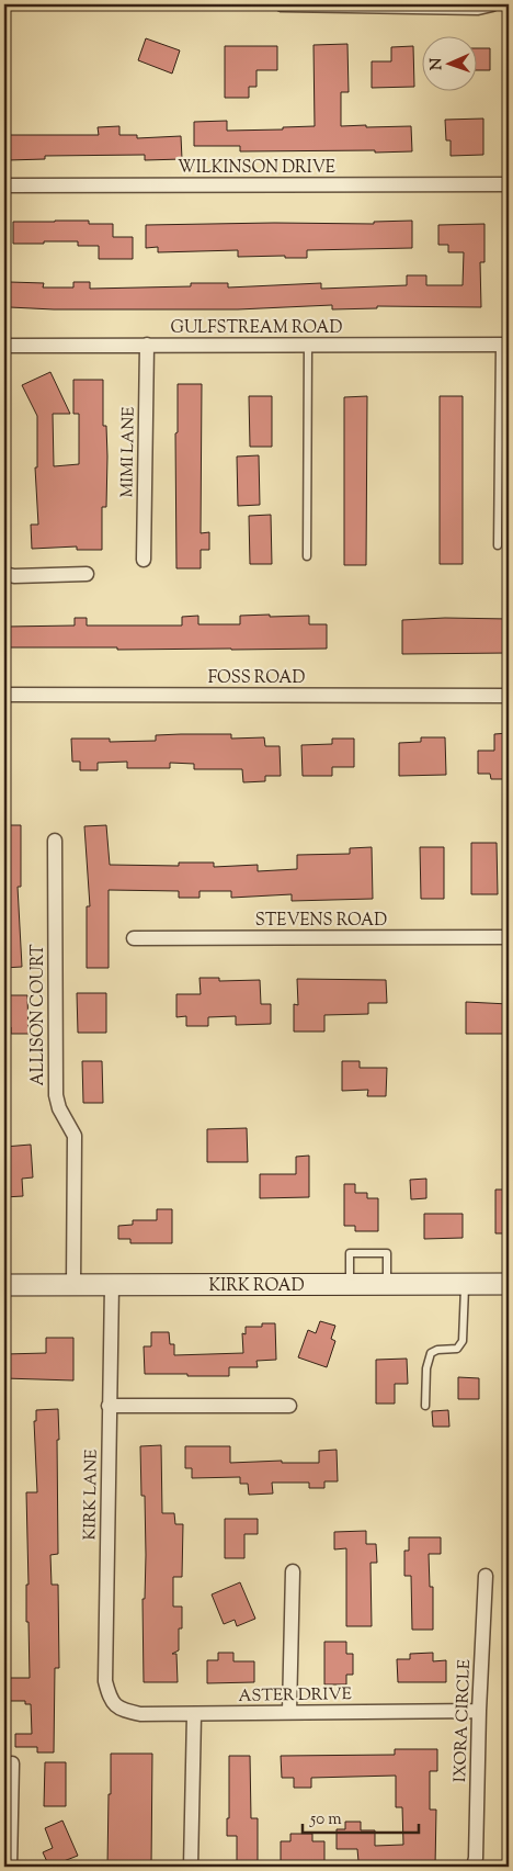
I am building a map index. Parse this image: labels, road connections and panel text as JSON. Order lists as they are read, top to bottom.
{
  "streets": {
    "street": [
      "WILKINSON DRIVE",
      "GULFSTREAM ROAD",
      "MIMI LANE",
      "FOSS ROAD",
      "STEVENS ROAD",
      "ALLISON COURT",
      "KIRK ROAD",
      "KIRK LANE",
      "ASTER DRIVE",
      "IXORA CIRCLE"
    ]
  },
  "crossings": [
    ["GULFSTREAM ROAD", "MIMI LANE"],
    ["ALLISON COURT", "KIRK ROAD"],
    ["KIRK ROAD", "KIRK LANE"],
    ["KIRK LANE", "ASTER DRIVE"],
    ["ASTER DRIVE", "IXORA CIRCLE"]
  ],
  "scale_bar": "50 m",
  "north": "left"
}
